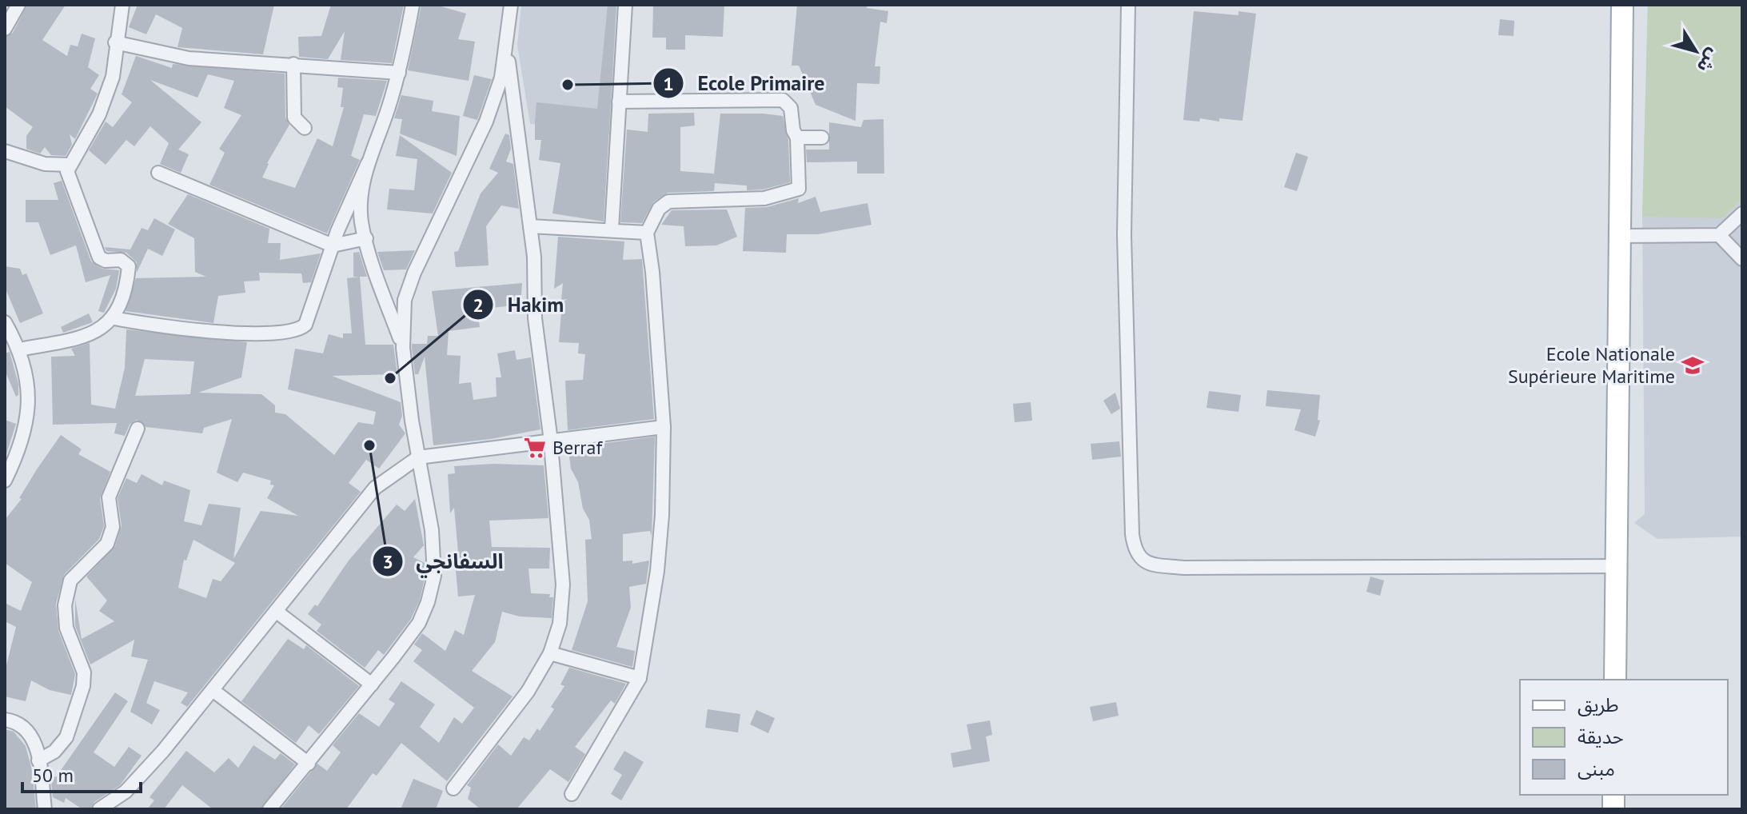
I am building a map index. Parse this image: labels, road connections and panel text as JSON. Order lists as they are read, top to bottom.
{
  "places": {
    "other": ["Ecole Primaire", "Hakim", "السفانجي"],
    "school or university": ["Ecole Nationale Supérieure Maritime"],
    "supermarket": ["Berraf"]
  },
  "legend": ["طريق", "حديقة", "مبنى"],
  "scale_bar": "50 m",
  "north": "bottom right"
}
